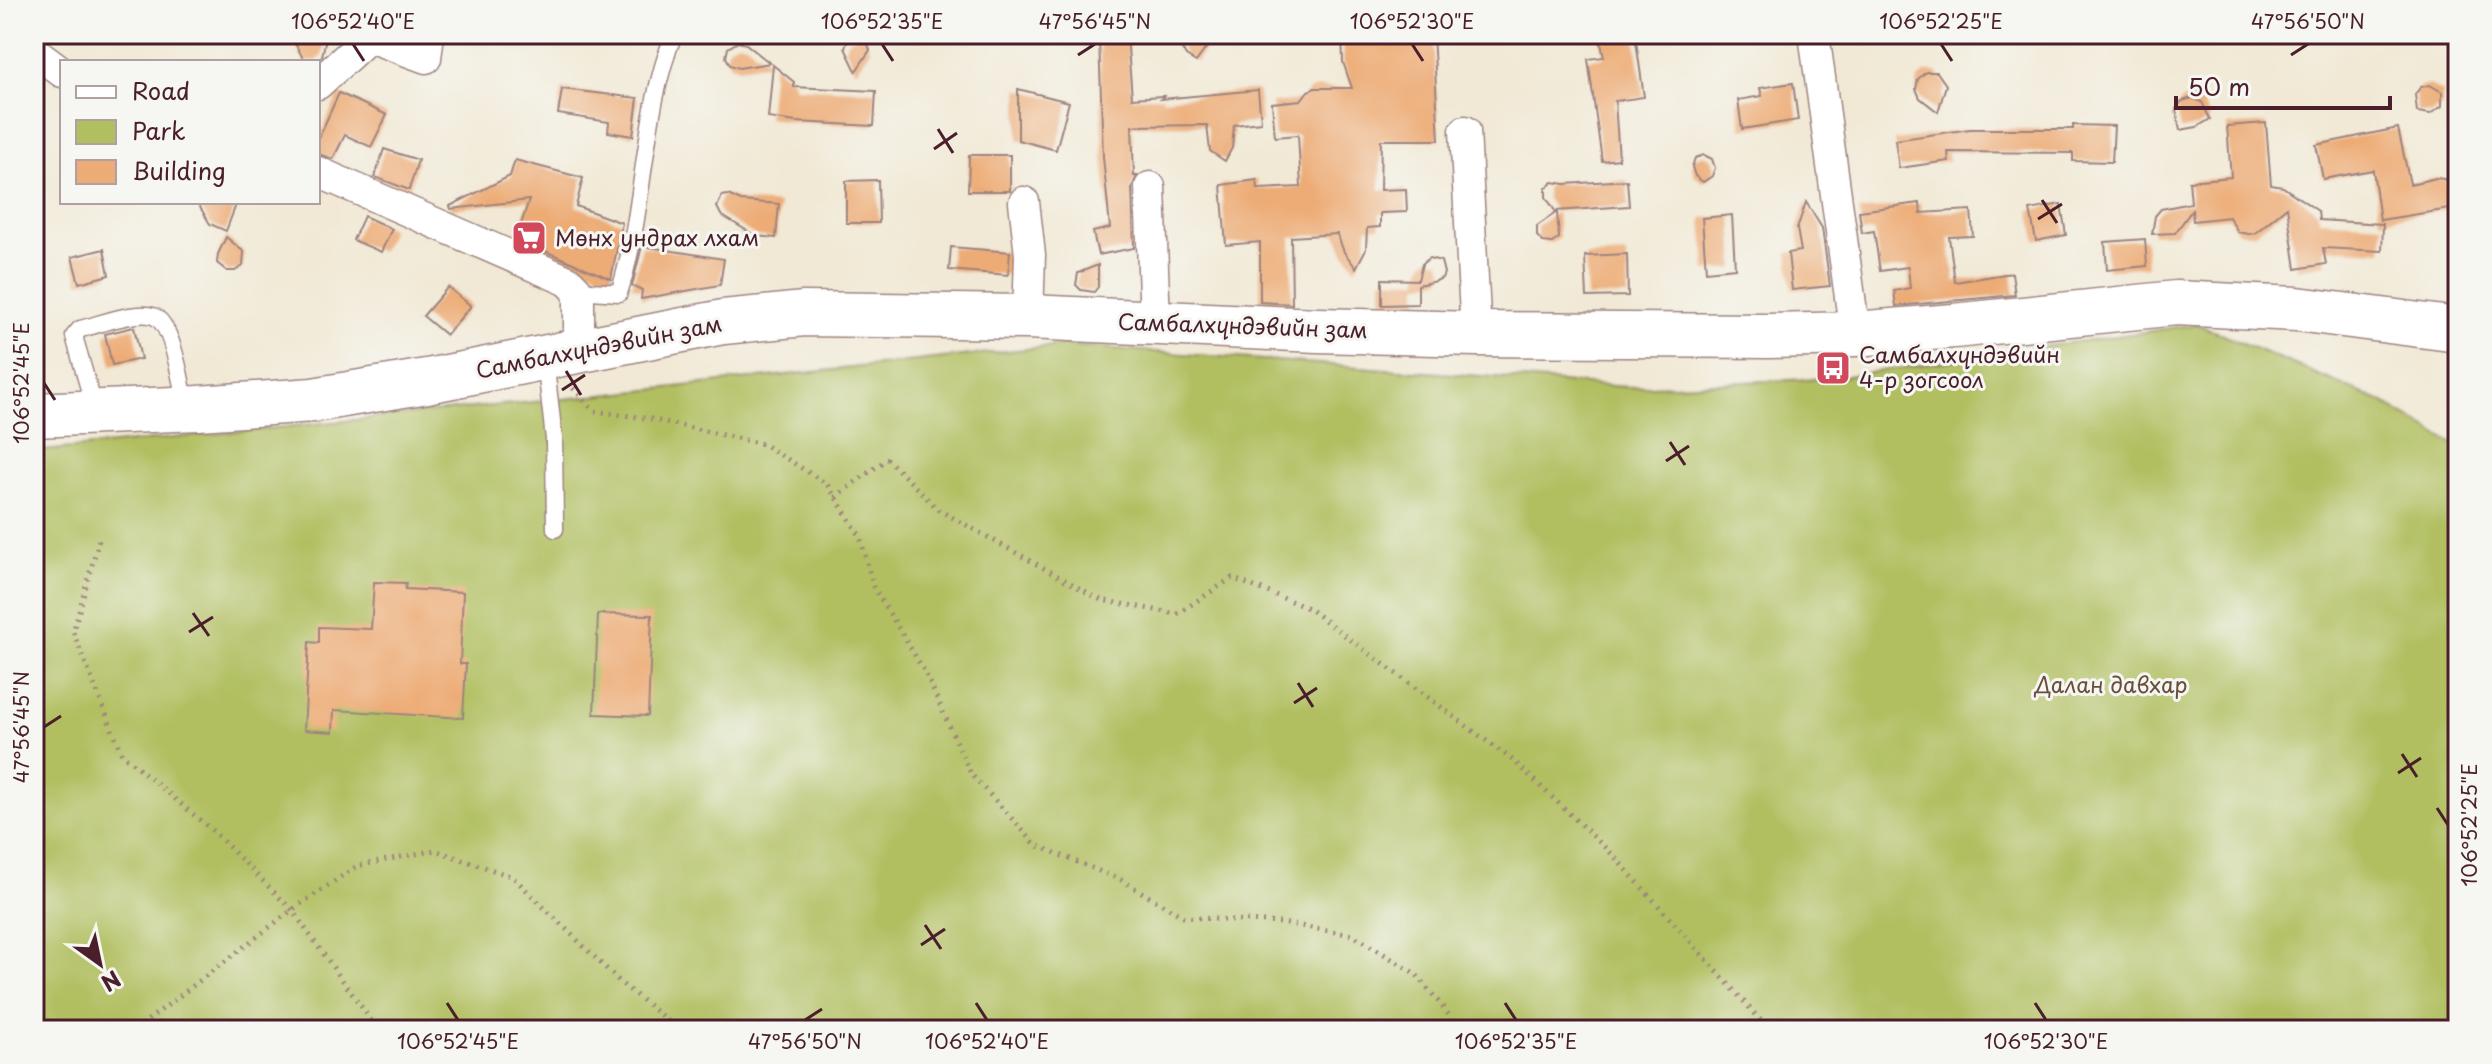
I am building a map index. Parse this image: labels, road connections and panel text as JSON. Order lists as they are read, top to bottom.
{
  "streets": {
    "street": ["Самбалхүндэвийн зам"]
  },
  "parks": ["Далан давхар"],
  "places": {
    "supermarket": ["Мөнх ундрах лхам"],
    "bus stop": ["Самбалхүндэвийн 4-р зогсоол"]
  },
  "legend": ["Road", "Park", "Building"],
  "scale_bar": "50 m",
  "north": "bottom right",
  "coordinates": [
    "106°52'40\"E",
    "106°52'35\"E",
    "47°56'45\"N",
    "106°52'30\"E",
    "106°52'25\"E",
    "47°56'50\"N",
    "106°52'45\"E"
  ]
}
